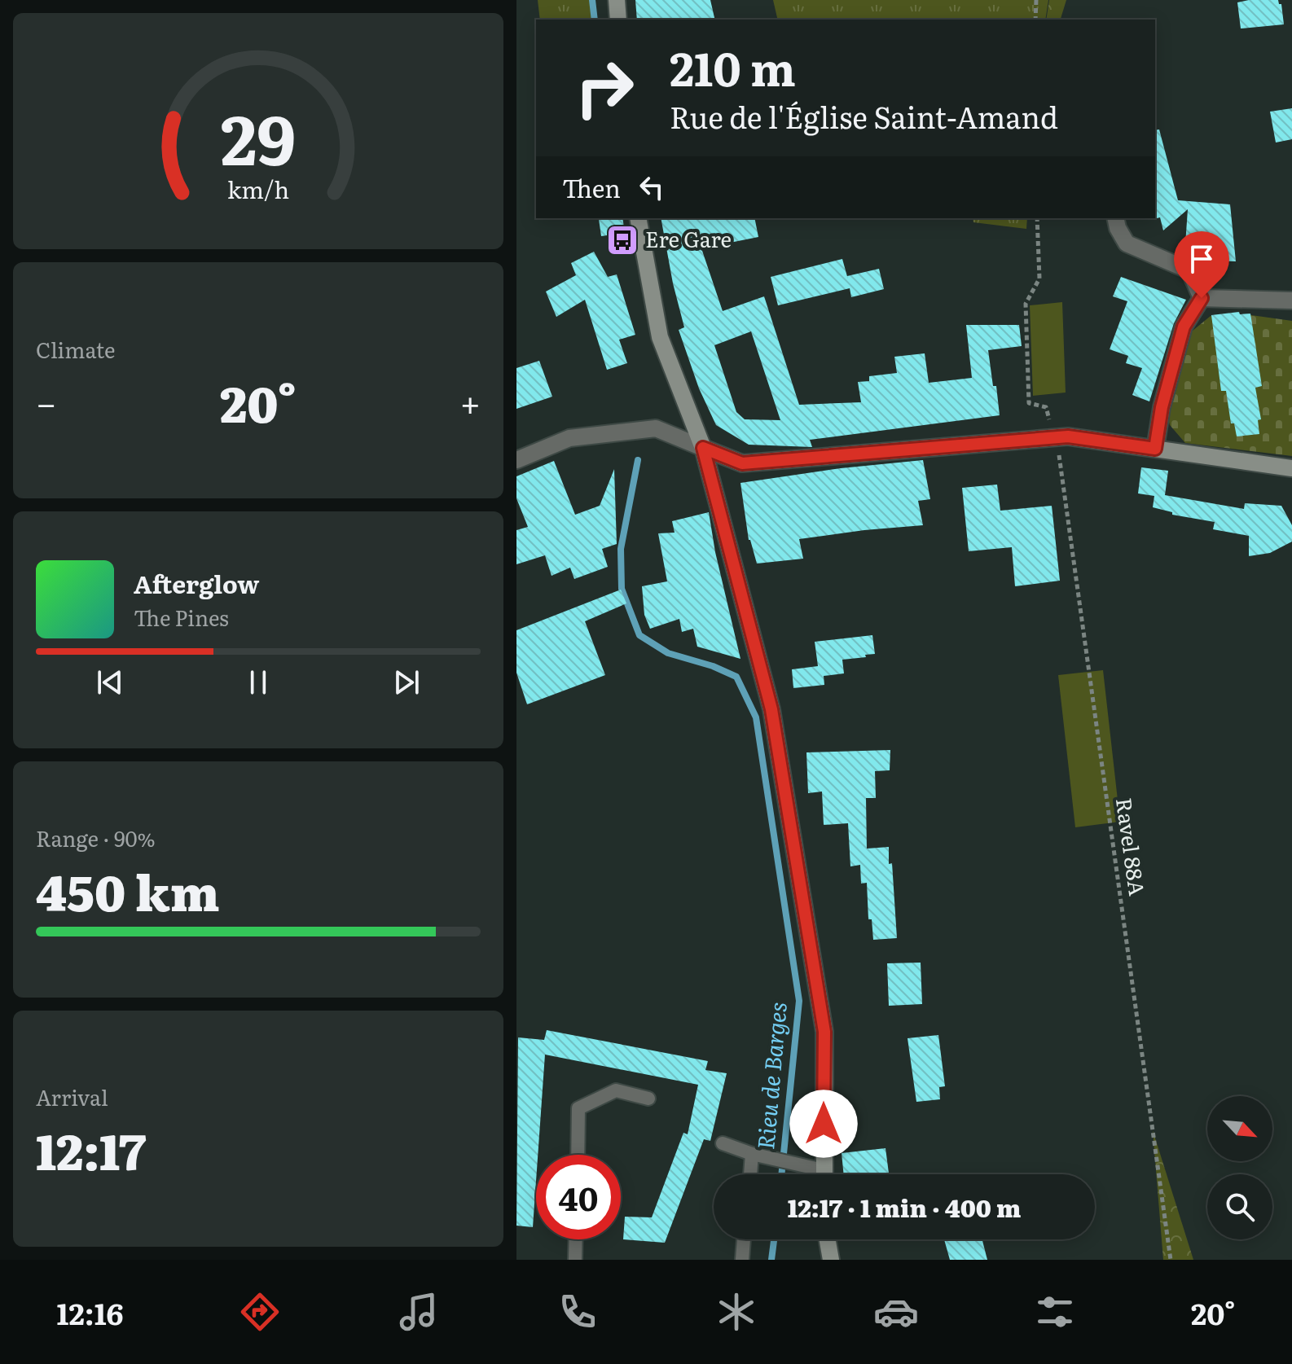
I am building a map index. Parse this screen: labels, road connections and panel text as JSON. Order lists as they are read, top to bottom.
{
  "streets": {
    "path": ["Ravel 88A"]
  },
  "water": ["Rieu de Barges"],
  "places": {
    "bus stop": ["Ere Gare"]
  },
  "north": "bottom right",
  "page": {
    "turn": ["210 m", "Rue de l'Église Saint-Amand"],
    "then": "Then",
    "tile": [
      "Climate",
      ["Range · 90%", "450 km"],
      ["Arrival", "12:17"]
    ],
    "heat": ["−", "20°", "+"],
    "song": ["Afterglow", "The Pines"],
    "limit": "40",
    "trip": "12:17 · 1 min · 400 m",
    "tabs": ["12:16", "20°"],
    "gauge": ["29", "km/h"]
  }
}
